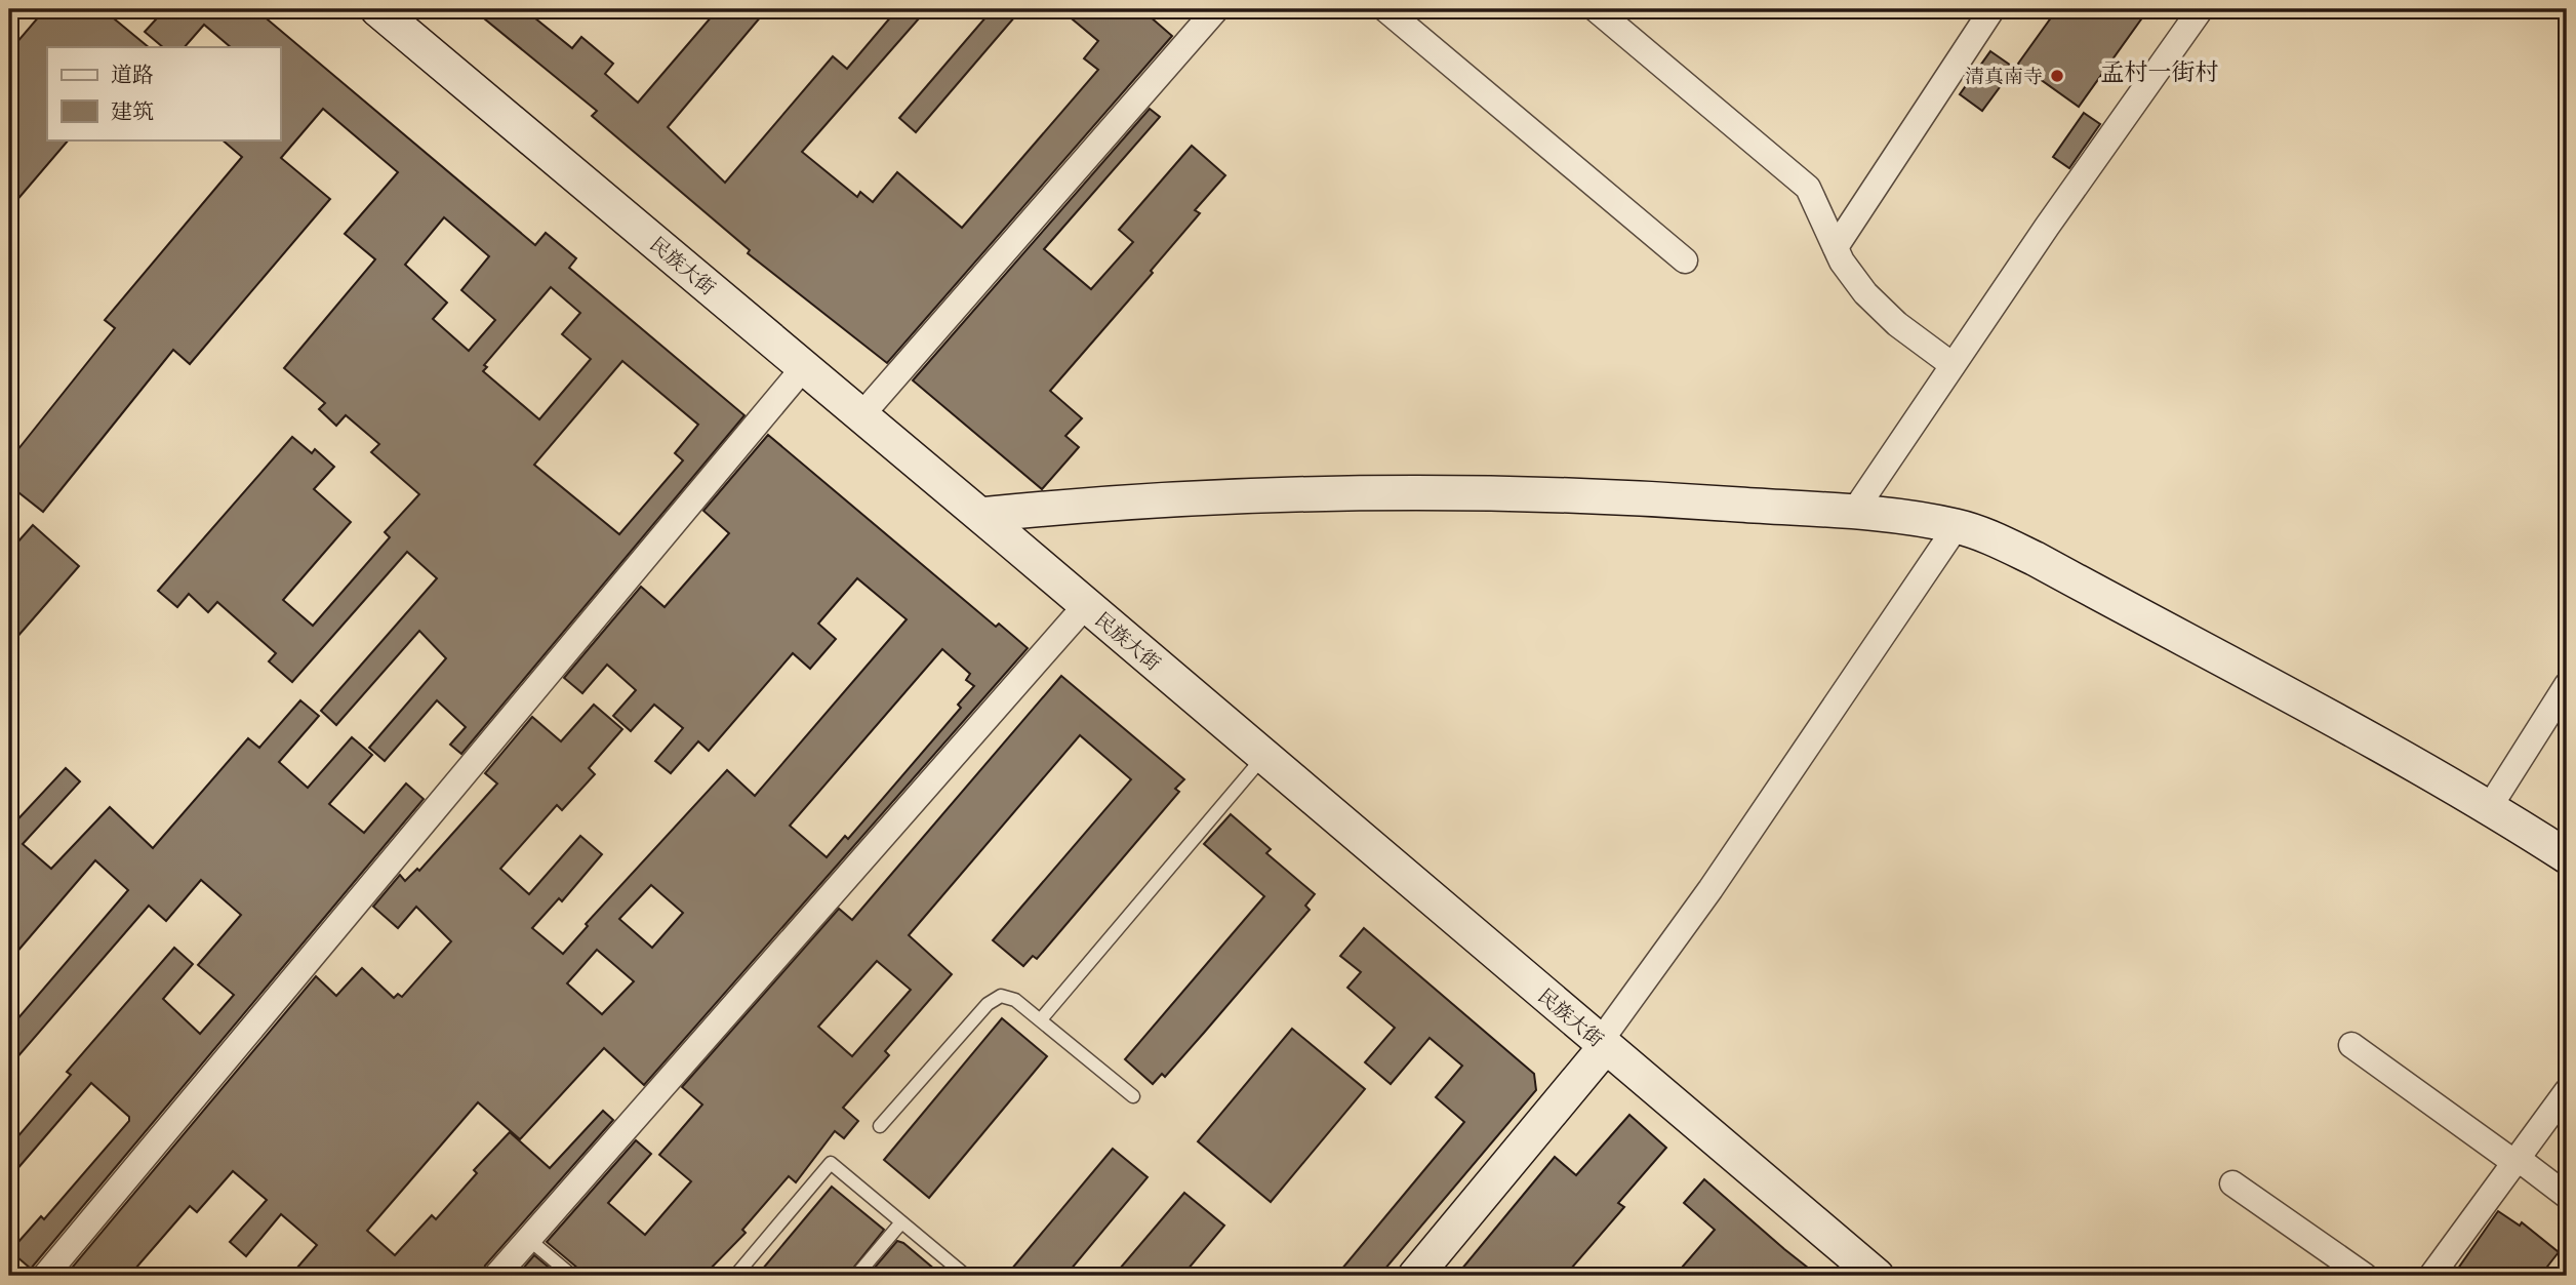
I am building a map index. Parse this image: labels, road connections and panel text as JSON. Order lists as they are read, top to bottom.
{
  "streets": {
    "street": ["民族大街"]
  },
  "districts": ["孟村一街村"],
  "places": ["清真南寺"],
  "legend": ["道路", "建筑"]
}
